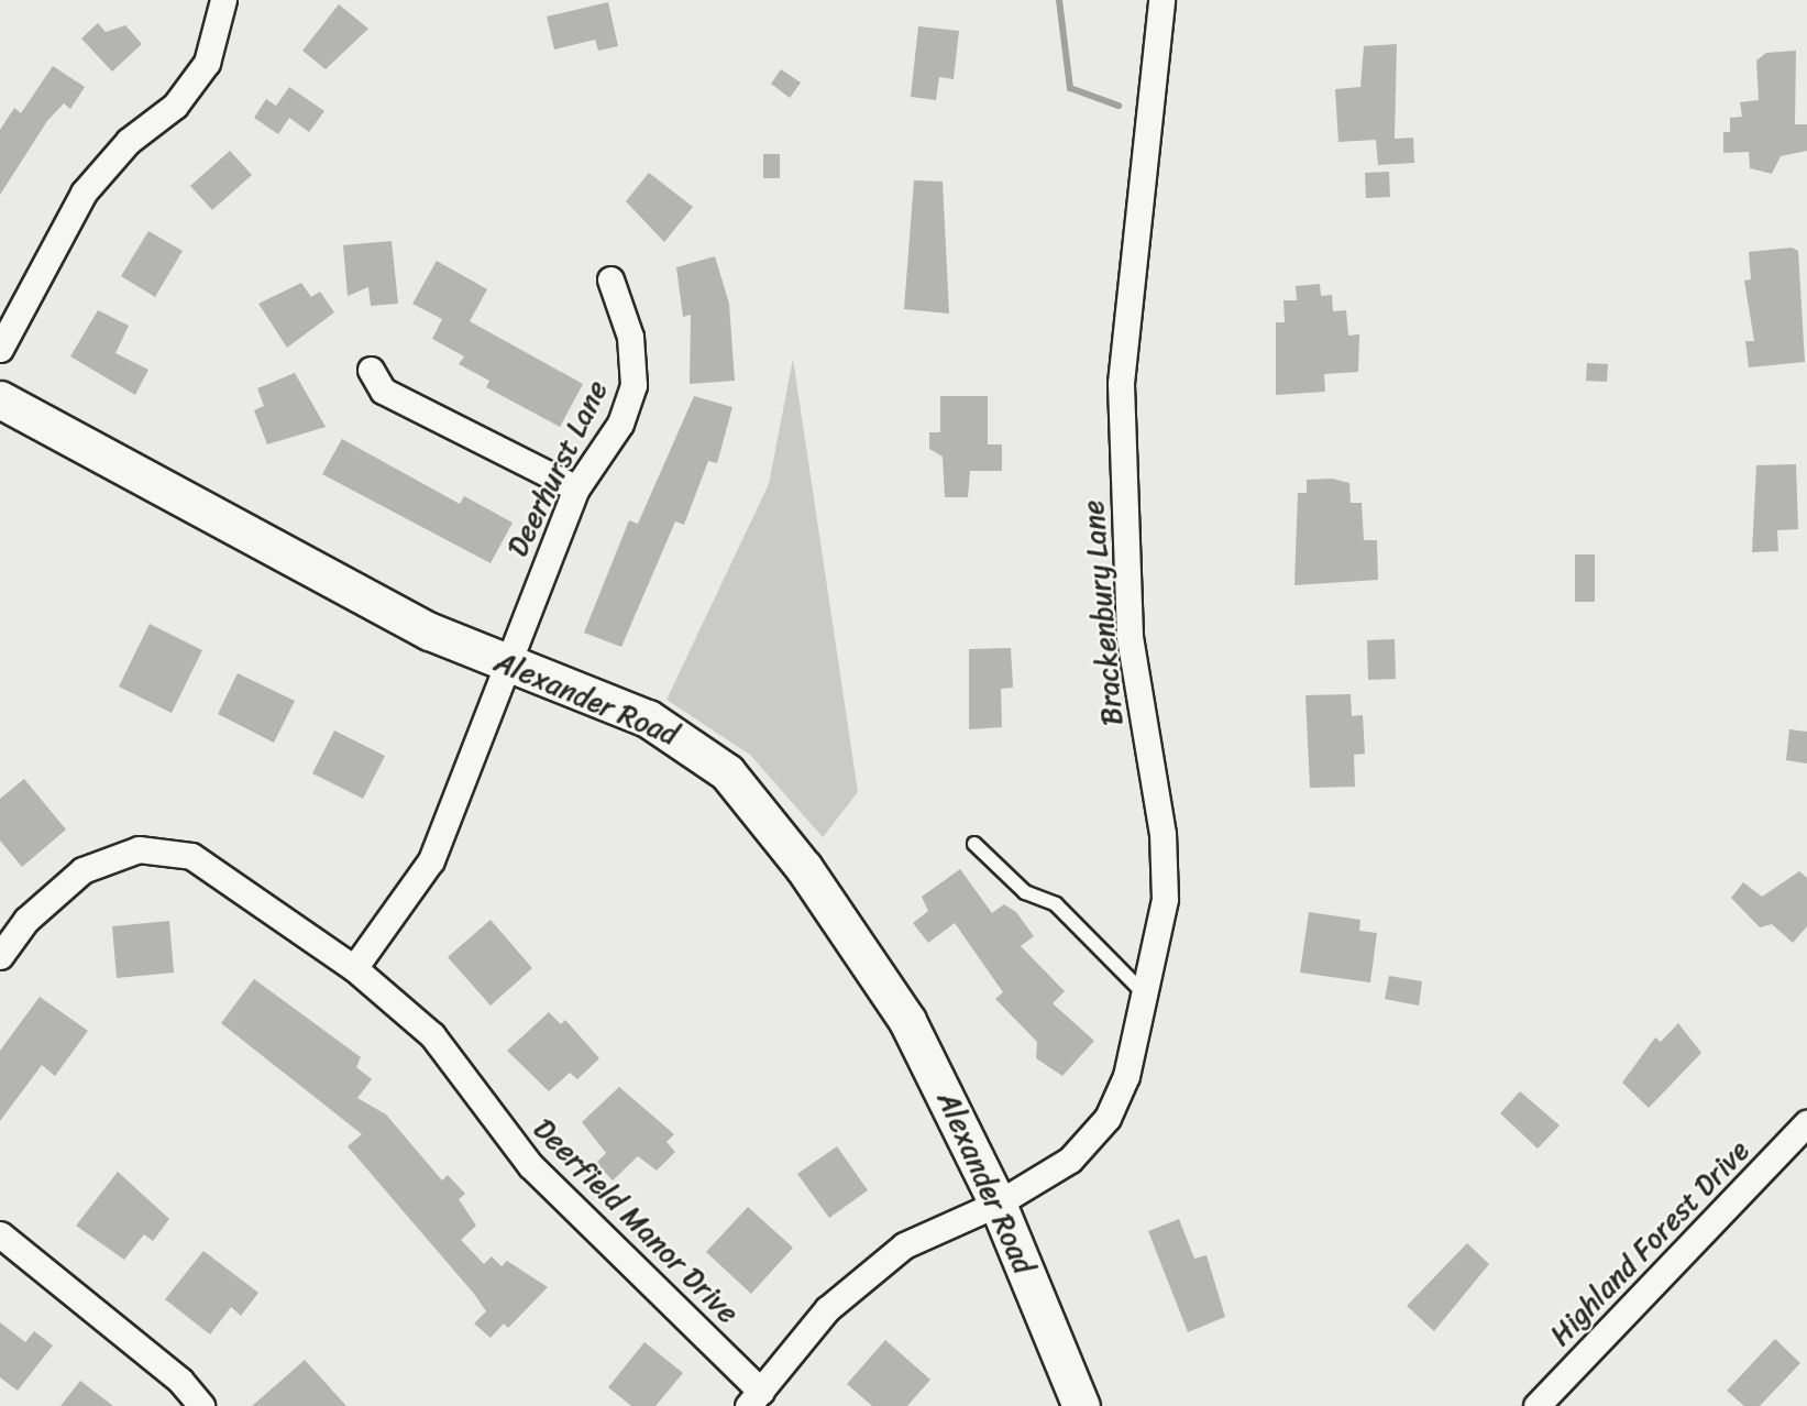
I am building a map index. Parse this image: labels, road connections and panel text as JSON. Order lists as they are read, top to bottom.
{
  "streets": {
    "street": [
      "Deerhurst Lane",
      "Brackenbury Lane",
      "Alexander Road",
      "Deerfield Manor Drive",
      "Highland Forest Drive"
    ]
  },
  "crossings": [
    ["Deerhurst Lane", "Alexander Road"],
    ["Deerhurst Lane", "Deerfield Manor Drive"],
    ["Brackenbury Lane", "Alexander Road"],
    ["Brackenbury Lane", "Deerfield Manor Drive"]
  ]
}
